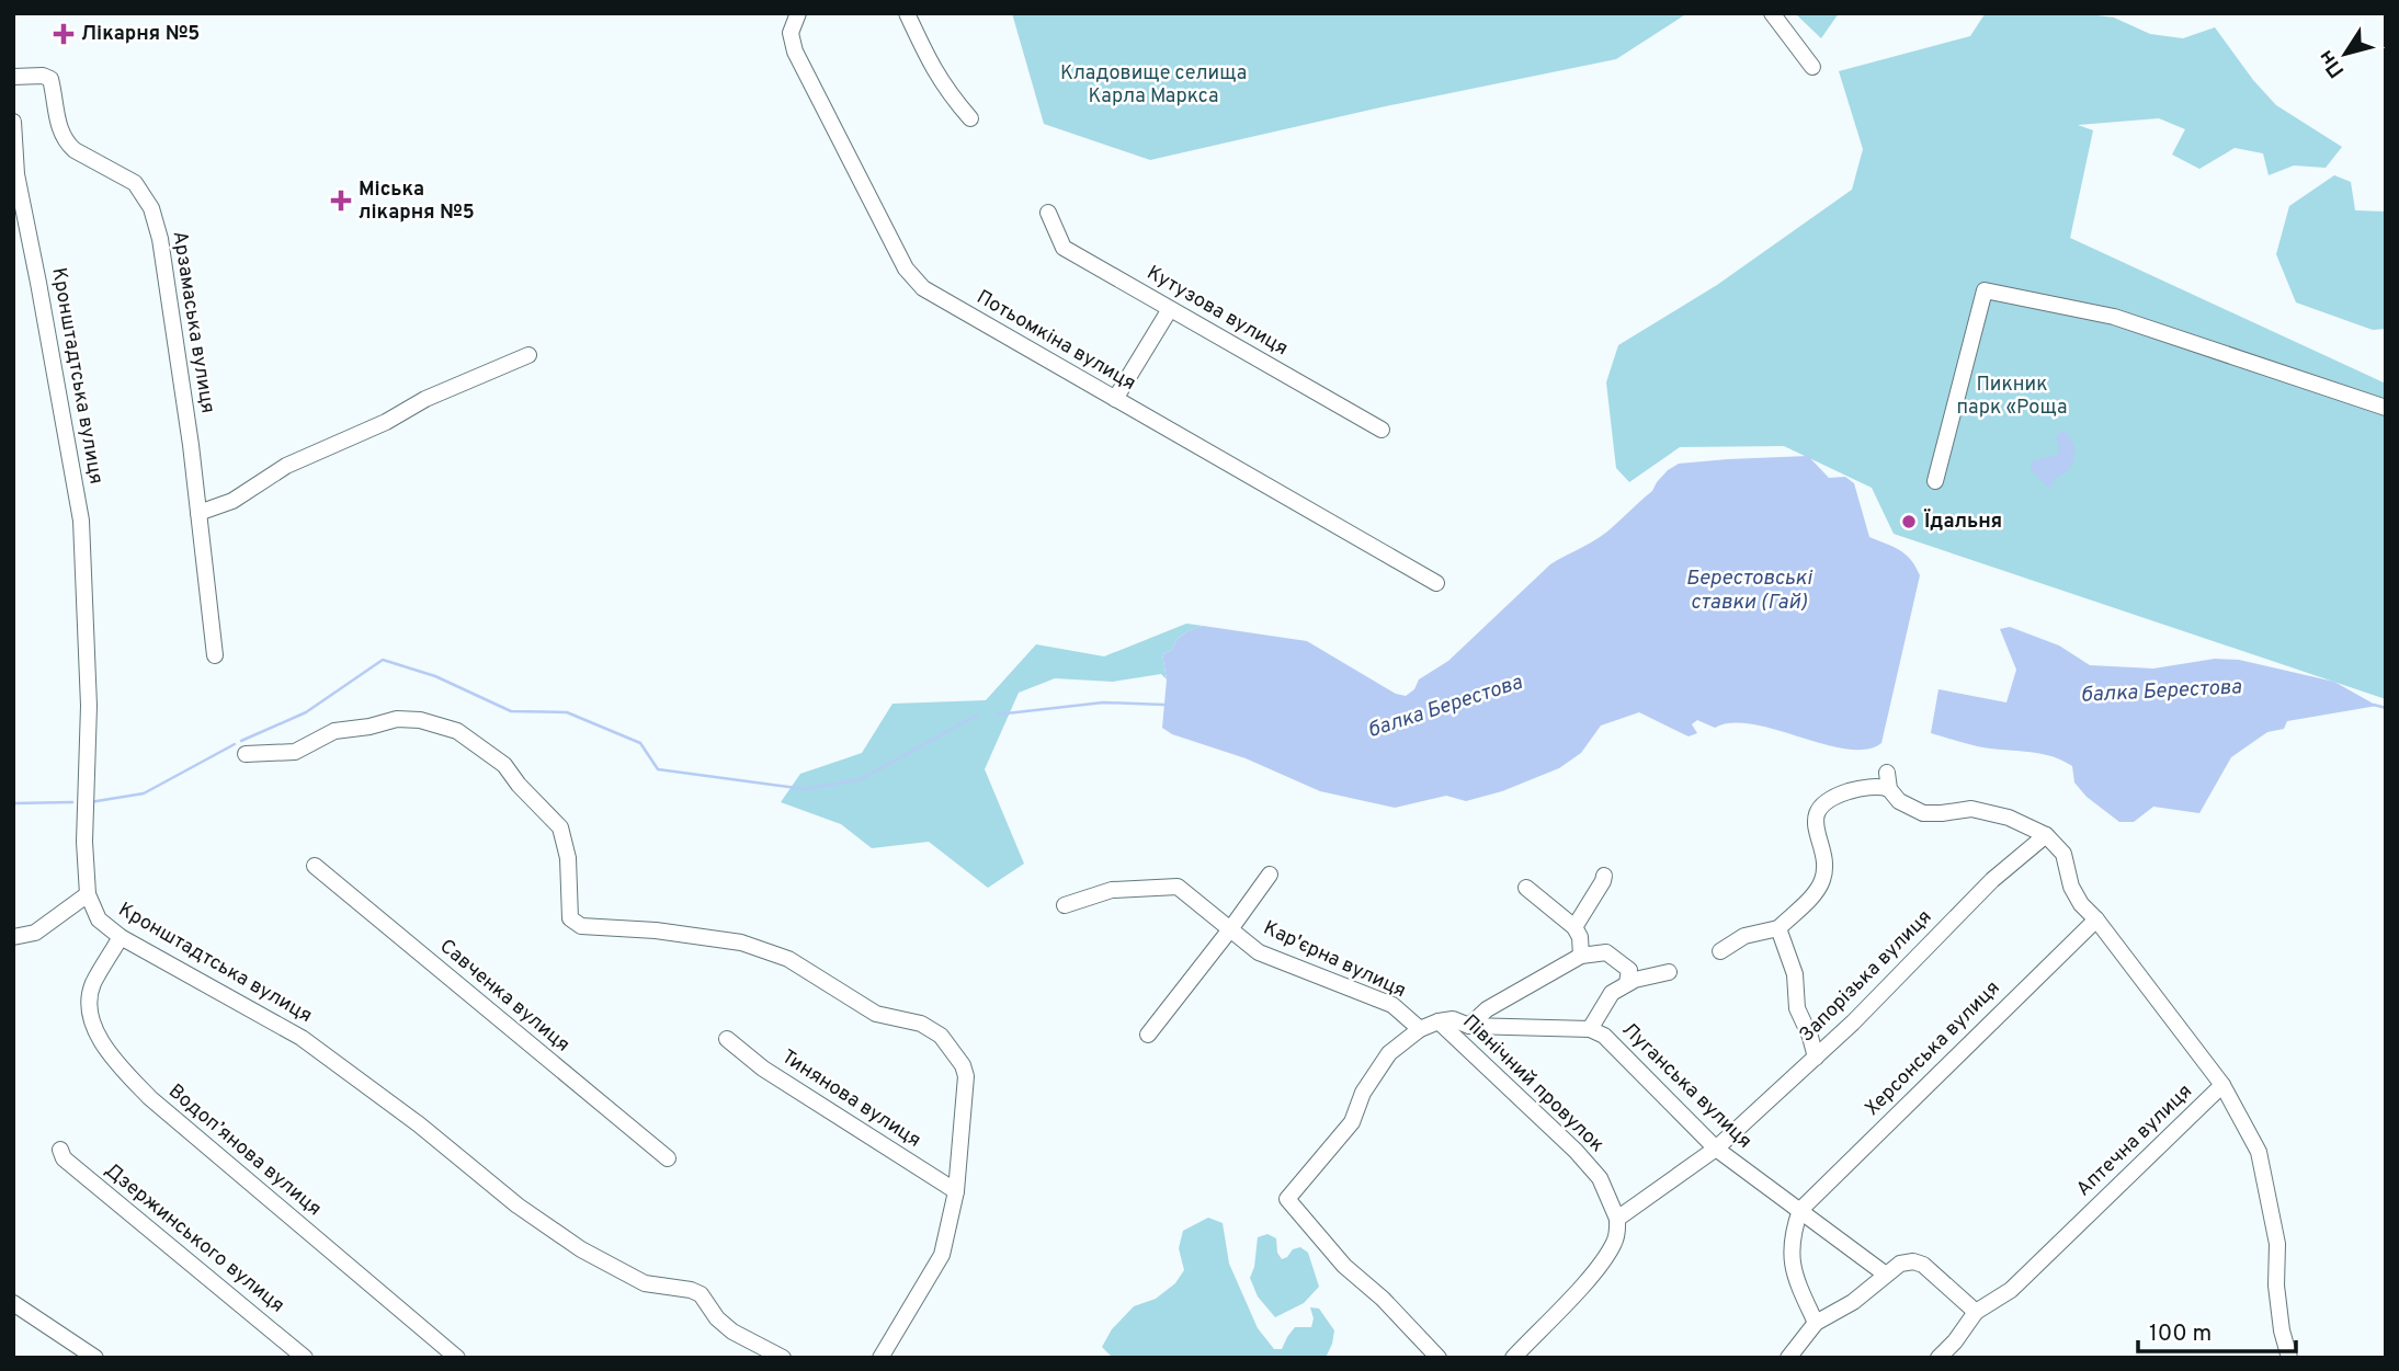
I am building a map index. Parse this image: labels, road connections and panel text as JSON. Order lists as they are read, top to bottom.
{
  "streets": {
    "street": [
      "Кутузова вулиця",
      "Арзамаська вулиця",
      "Потьомкіна вулиця",
      "Кронштадтська вулиця",
      "Кар'єрна вулиця",
      "Запорізька вулиця",
      "Савченка вулиця",
      "Херсонська вулиця",
      "Північний провулок",
      "Луганська вулиця",
      "Тинянова вулиця",
      "Аптечна вулиця",
      "Водоп’янова вулиця",
      "Дзержинського вулиця"
    ]
  },
  "crossings": [
    ["Кронштадтська вулиця", "Водоп’янова вулиця"],
    ["Запорізька вулиця", "Північний провулок"],
    ["Запорізька вулиця", "Луганська вулиця"],
    ["Херсонська вулиця", "Луганська вулиця"],
    ["Північний провулок", "Луганська вулиця"]
  ],
  "water": ["Берестовські ставки (Гай)", "балка Берестова"],
  "parks": ["Кладовище селища Карла Маркса", "Пикник парк «Роща"],
  "places": {
    "health": ["Лікарня №5", "Міська лікарня №5"],
    "other": ["Їдальня"]
  },
  "scale_bar": "100 m",
  "north": "bottom left"
}
